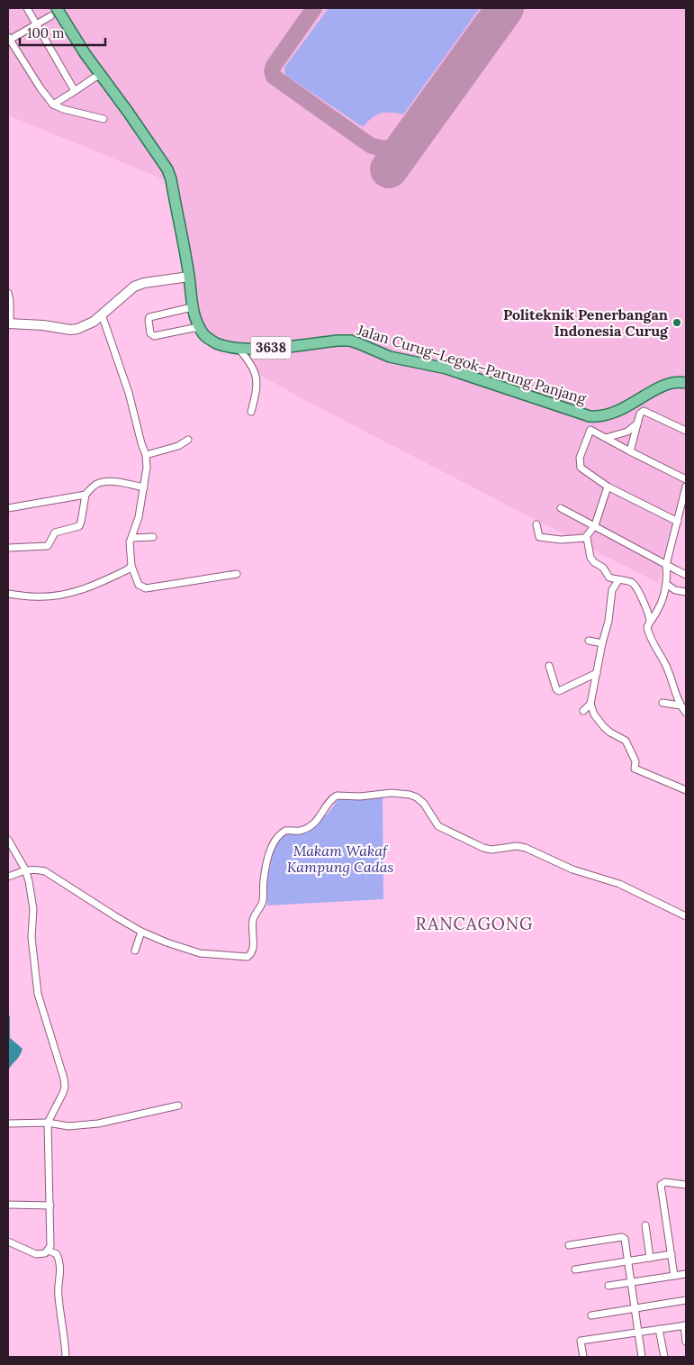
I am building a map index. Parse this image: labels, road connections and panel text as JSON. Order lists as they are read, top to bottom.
{
  "streets": {
    "main road": ["3638", "Jalan Curug–Legok–Parung Panjang"]
  },
  "districts": ["RANCAGONG"],
  "parks": ["Makam Wakaf Kampung Cadas"],
  "places": ["Politeknik Penerbangan Indonesia Curug"],
  "scale_bar": "100 m"
}
